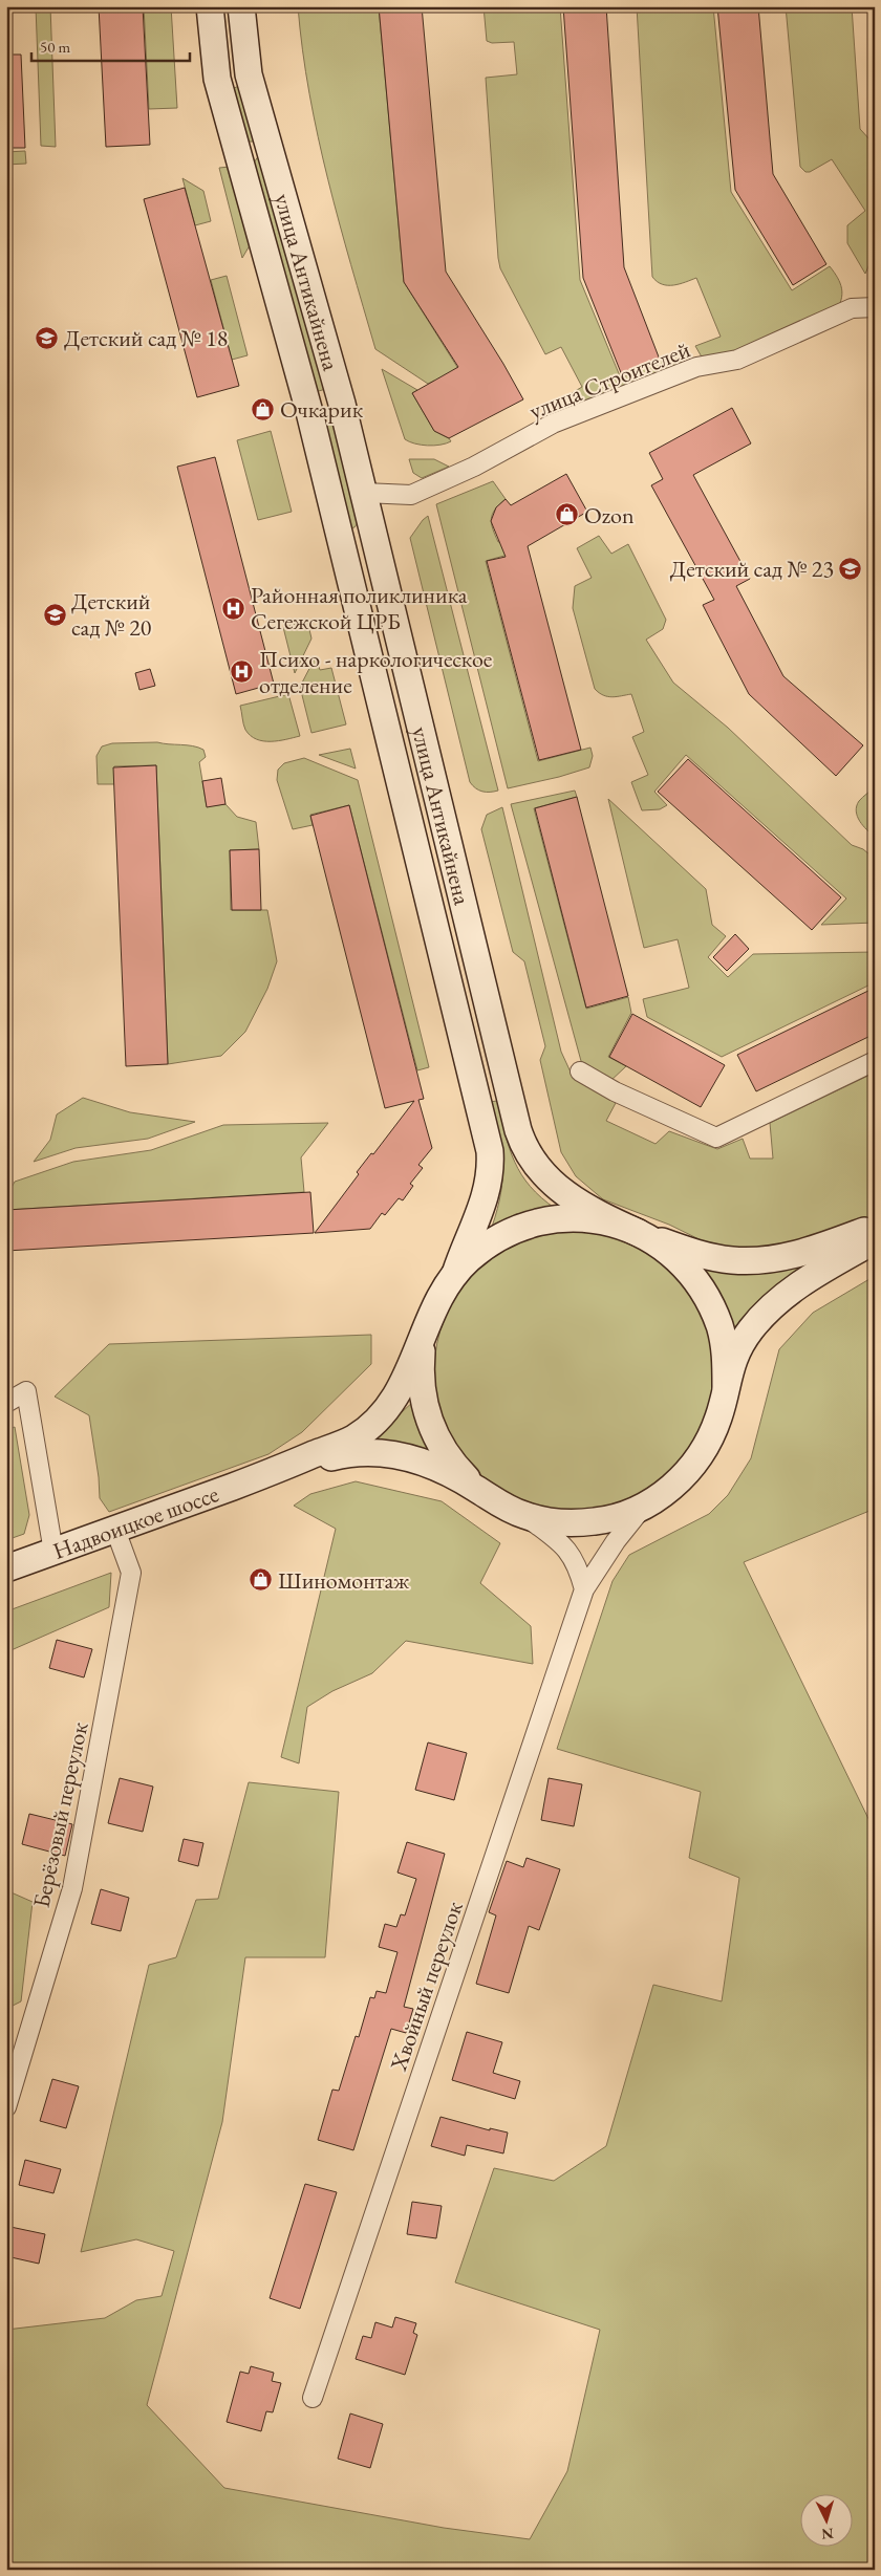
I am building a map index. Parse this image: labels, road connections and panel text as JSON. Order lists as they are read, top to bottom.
{
  "streets": {
    "street": [
      "улица Антикайнена",
      "улица Строителей",
      "Надвоицкое шоссе",
      "Берёзовый переулок",
      "Хвойный переулок"
    ]
  },
  "crossings": [
    ["улица Антикайнена", "улица Строителей"],
    ["Надвоицкое шоссе", "Берёзовый переулок"]
  ],
  "places": {
    "school or university": ["Детский сад № 18", "Детский сад № 23", "Детский сад № 20"],
    "shop": ["Очкарик", "Ozon", "Шиномонтаж"],
    "hospital": ["Районная поликлиника Сегежской ЦРБ", "Психо - наркологическое отделение"]
  },
  "scale_bar": "50 m",
  "north": "bottom"
}
